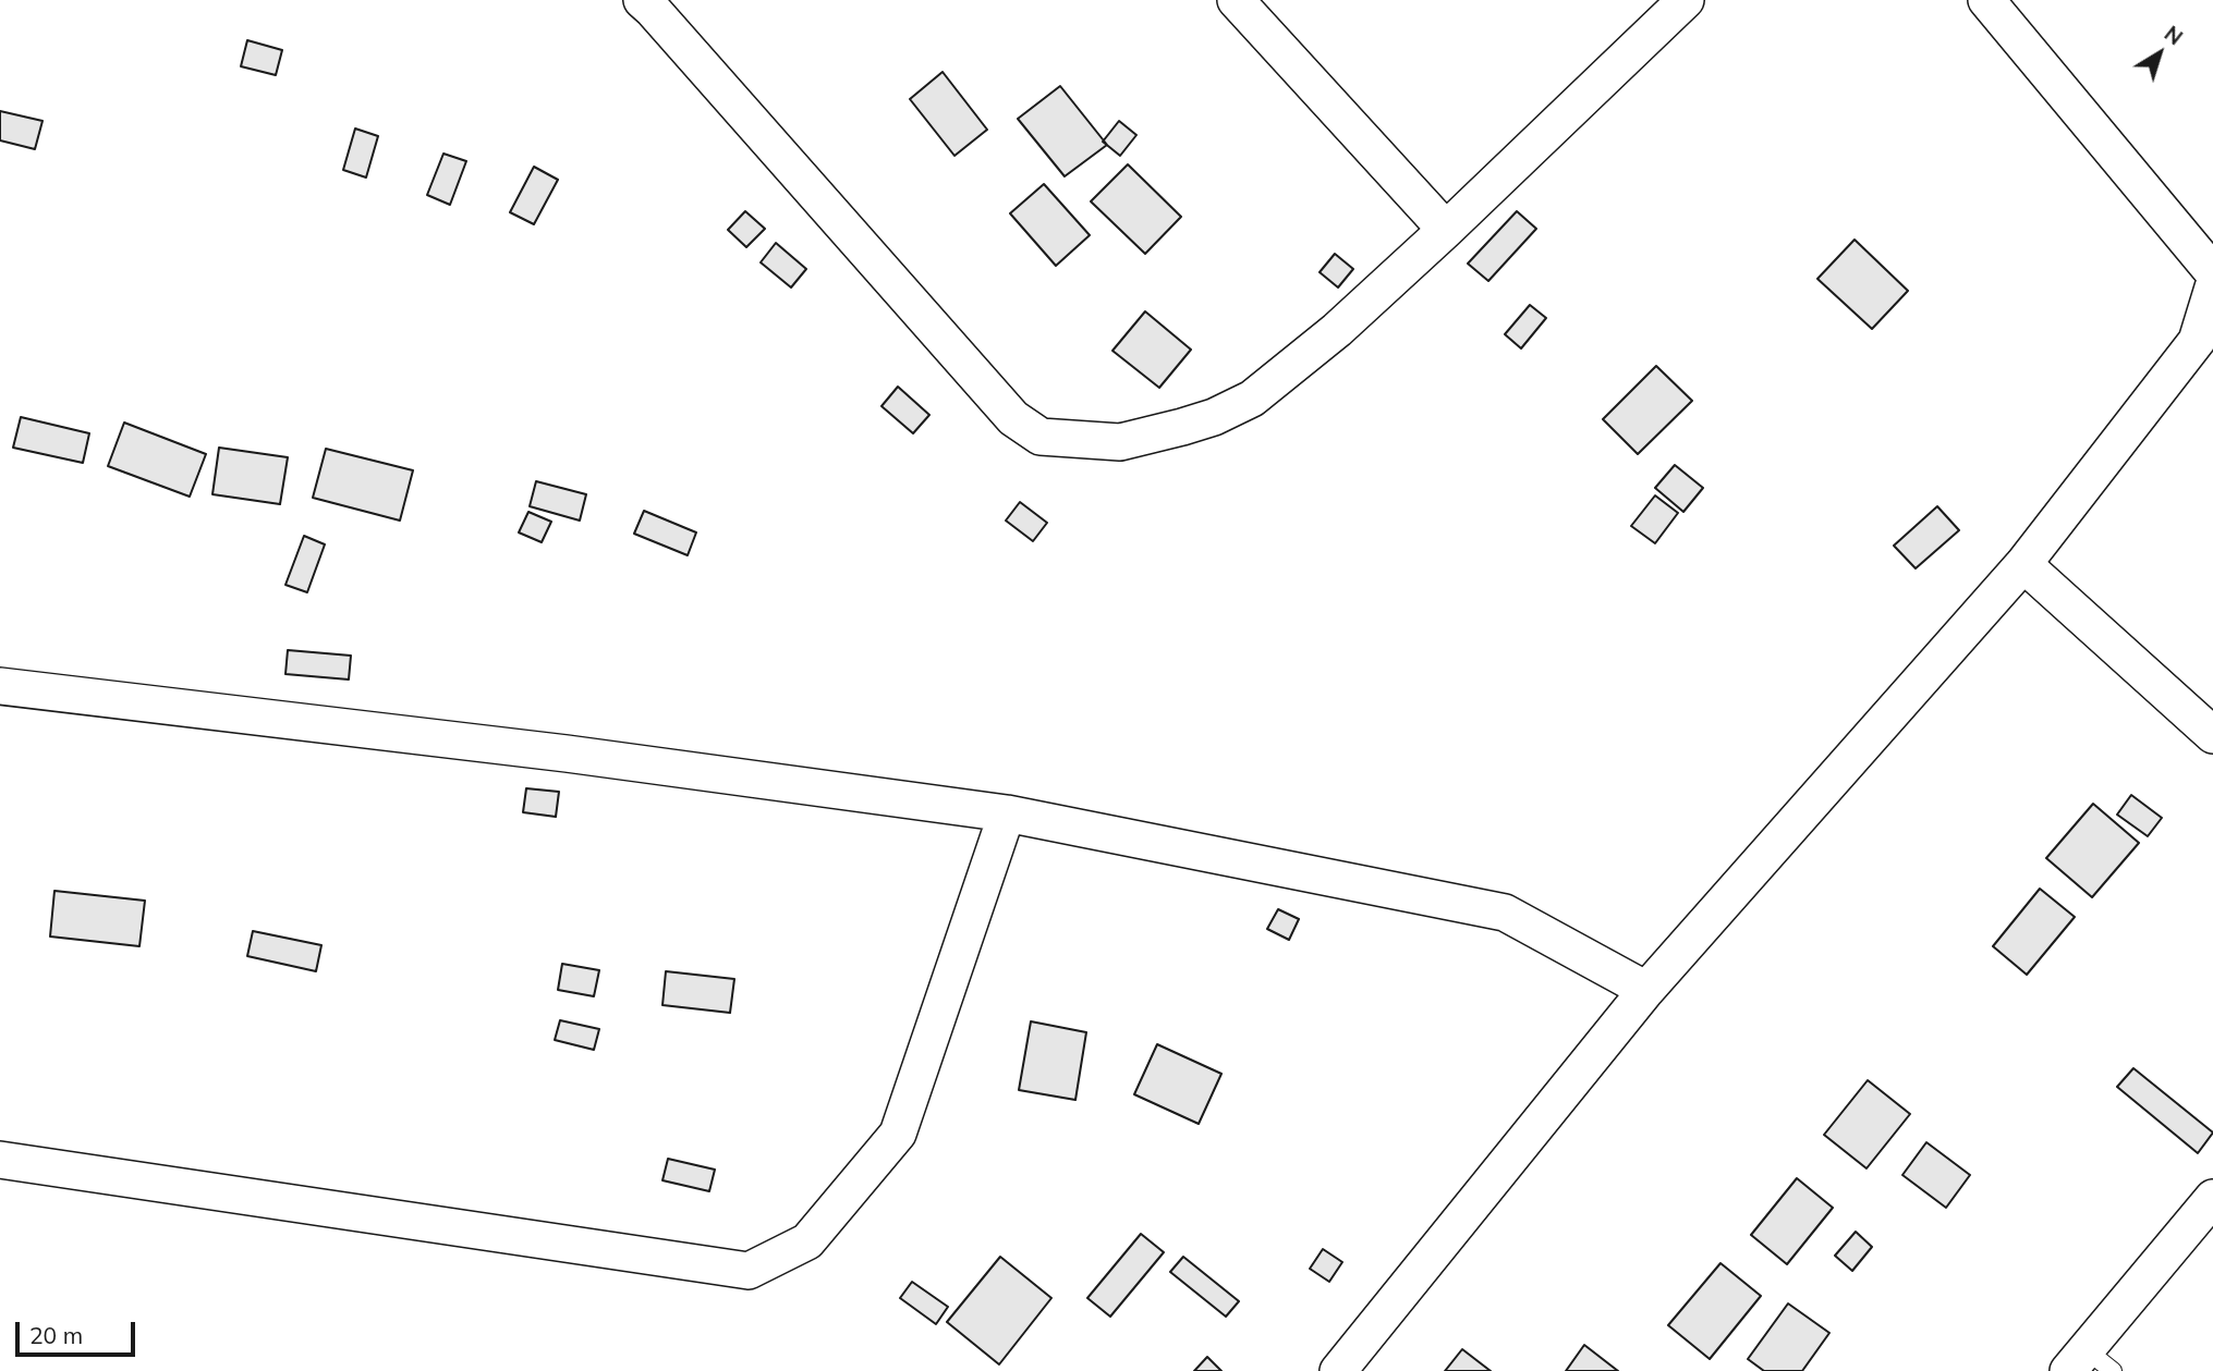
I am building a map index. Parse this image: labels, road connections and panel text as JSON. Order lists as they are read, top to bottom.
{
  "scale_bar": "20 m",
  "north": "top right"
}
